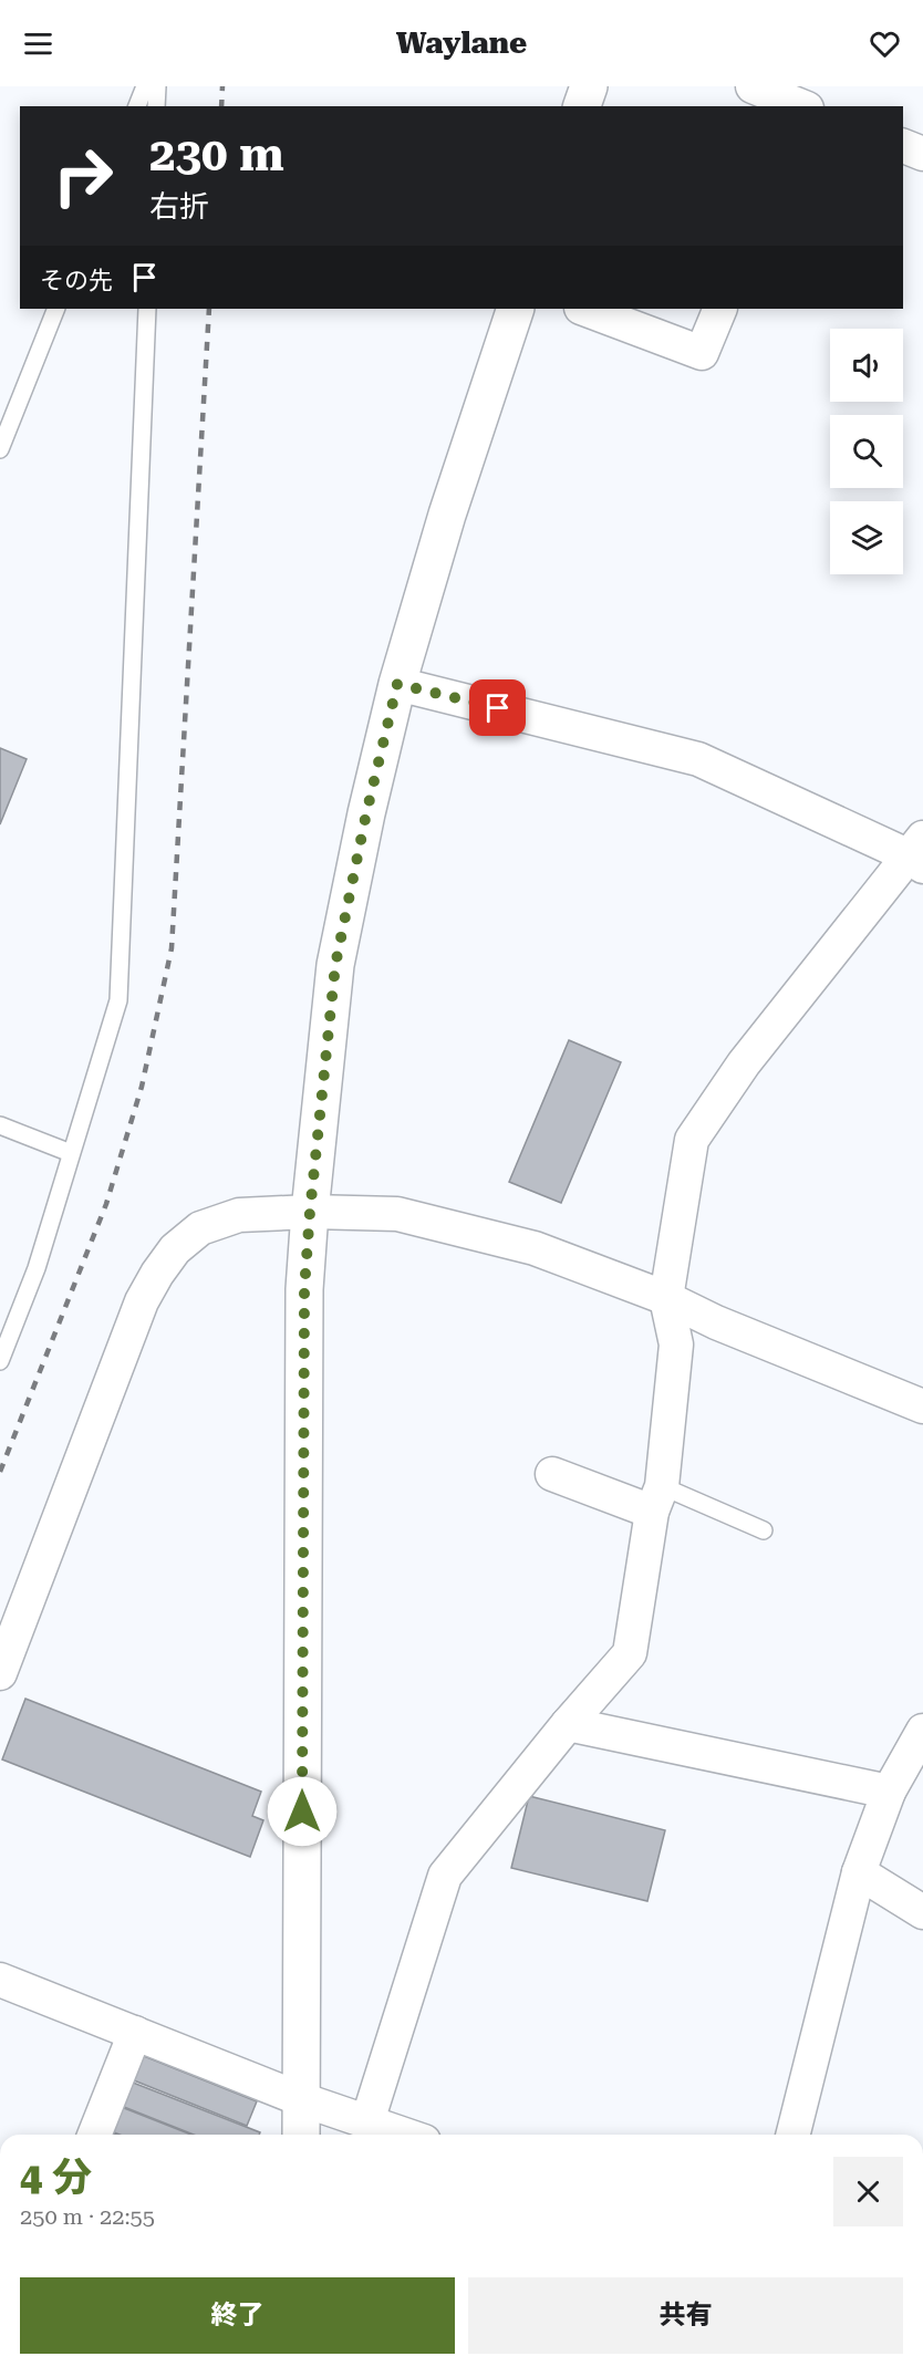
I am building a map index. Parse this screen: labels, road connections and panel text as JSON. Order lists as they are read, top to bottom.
{
  "page": {
    "header": "Waylane",
    "turn": ["230 m", "右折"],
    "then": "その先",
    "heading": ["4 分", "250 m · 22:55"],
    "buttons": ["終了", "共有"]
  }
}
